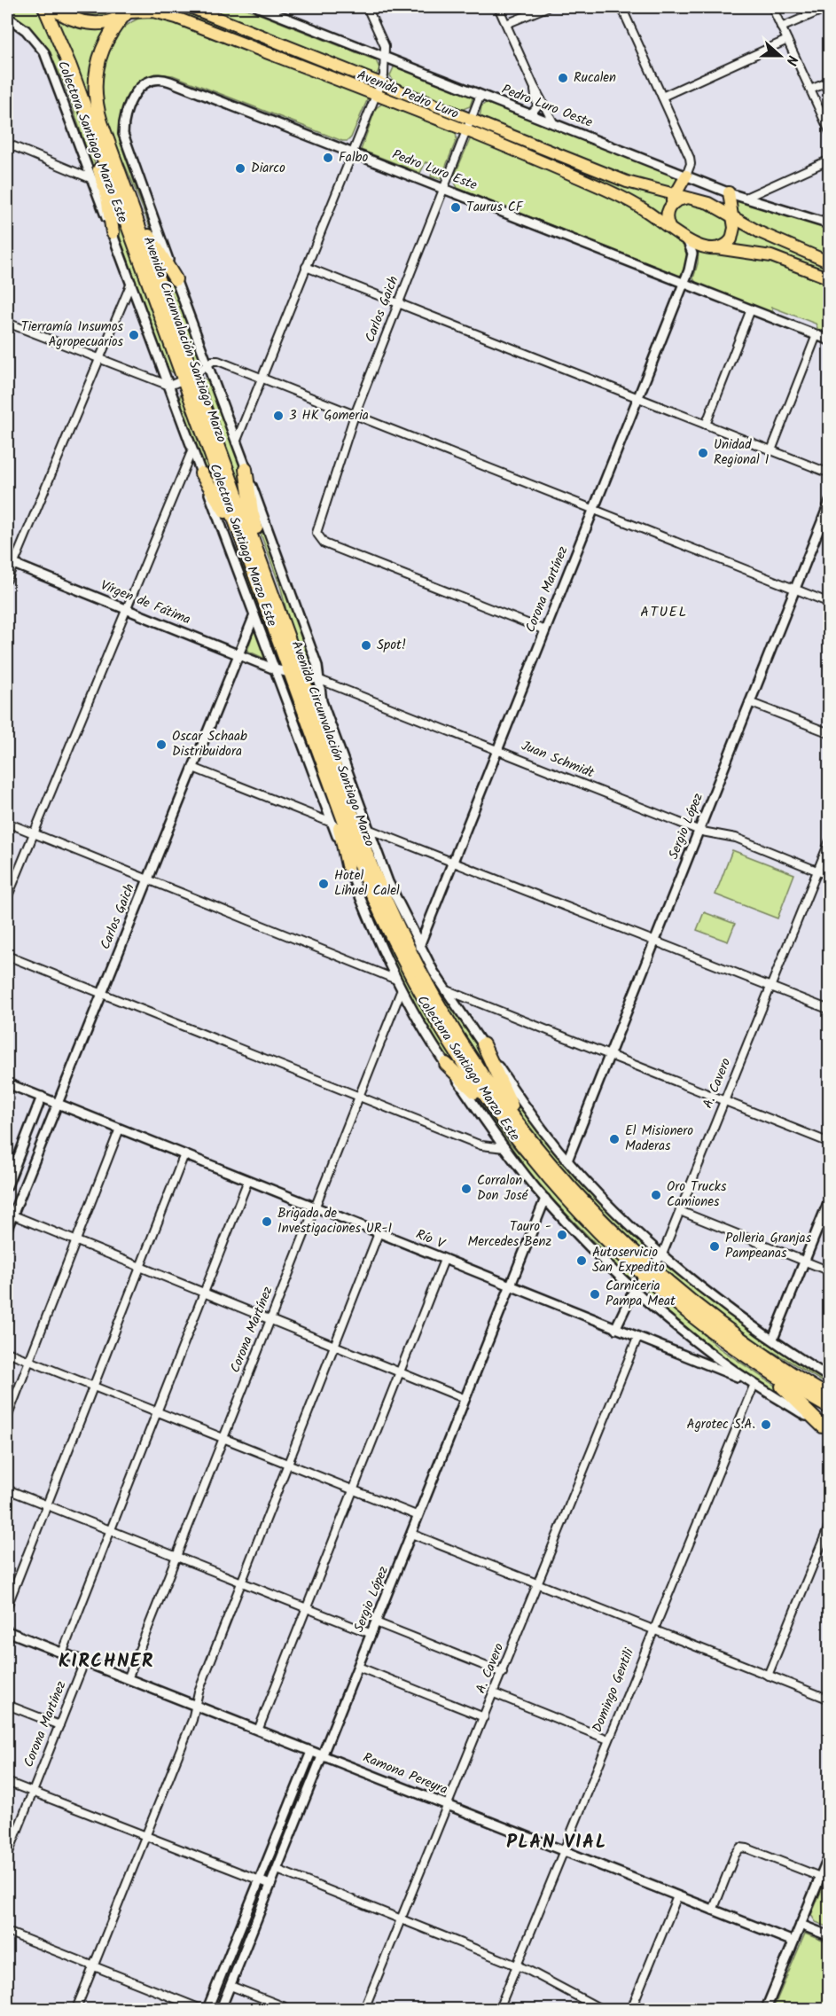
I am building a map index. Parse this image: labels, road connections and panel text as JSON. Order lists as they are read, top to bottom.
{
  "streets": {
    "highway": ["Avenida Circunvalación Santiago Marzo"],
    "main road": ["Avenida Pedro Luro"],
    "street": [
      "Pedro Luro Oeste",
      "Colectora Santiago Marzo Este",
      "Pedro Luro Este",
      "Carlos Gaich",
      "Corona Martínez",
      "Vírgen de Fátima",
      "Juan Schmidt",
      "Sergio López",
      "A. Cavero",
      "Río V",
      "Domingo Gentili",
      "Ramona Pereyra"
    ]
  },
  "crossings": [
    ["Avenida Pedro Luro", "Carlos Gaich"],
    ["Avenida Pedro Luro", "Avenida Circunvalación Santiago Marzo"],
    ["Avenida Pedro Luro", "Corona Martínez"],
    ["Pedro Luro Oeste", "Carlos Gaich"],
    ["Colectora Santiago Marzo Este", "Pedro Luro Este"],
    ["Colectora Santiago Marzo Este", "Carlos Gaich"],
    ["Colectora Santiago Marzo Este", "Corona Martínez"],
    ["Colectora Santiago Marzo Este", "Vírgen de Fátima"],
    ["Colectora Santiago Marzo Este", "Juan Schmidt"],
    ["Colectora Santiago Marzo Este", "Sergio López"],
    ["Colectora Santiago Marzo Este", "A. Cavero"],
    ["Colectora Santiago Marzo Este", "Río V"],
    ["Colectora Santiago Marzo Este", "Domingo Gentili"],
    ["Pedro Luro Este", "Carlos Gaich"],
    ["Pedro Luro Este", "Corona Martínez"],
    ["Carlos Gaich", "Corona Martínez"],
    ["Carlos Gaich", "Vírgen de Fátima"],
    ["Carlos Gaich", "Río V"],
    ["Avenida Circunvalación Santiago Marzo", "Juan Schmidt"],
    ["Avenida Circunvalación Santiago Marzo", "A. Cavero"],
    ["Corona Martínez", "Juan Schmidt"],
    ["Corona Martínez", "Río V"],
    ["Corona Martínez", "Ramona Pereyra"],
    ["Vírgen de Fátima", "Juan Schmidt"],
    ["Juan Schmidt", "Sergio López"],
    ["Juan Schmidt", "A. Cavero"],
    ["Sergio López", "Río V"],
    ["Sergio López", "Ramona Pereyra"],
    ["A. Cavero", "Río V"],
    ["A. Cavero", "Ramona Pereyra"],
    ["Río V", "Domingo Gentili"],
    ["Domingo Gentili", "Ramona Pereyra"]
  ],
  "districts": ["ATUEL", "KIRCHNER", "PLAN VIAL"],
  "places": [
    "Rucalen",
    "Falbo",
    "Diarco",
    "Taurus CF",
    "Tierramía Insumos Agropecuarios",
    "3 HK Gomeria",
    "Unidad Regional I",
    "Spot!",
    "Oscar Schaab Distribuidora",
    "Hotel Lihuel Calel",
    "El Misionero Maderas",
    "Corralon Don José",
    "Oro Trucks Camiones",
    "Brigada de Investigaciones UR-I",
    "Tauro - Mercedes Benz",
    "Polleria Granjas Pampeanas",
    "Autoservicio San Expedito",
    "Carniceria Pampa Meat",
    "Agrotec S.A."
  ],
  "north": "right"
}
